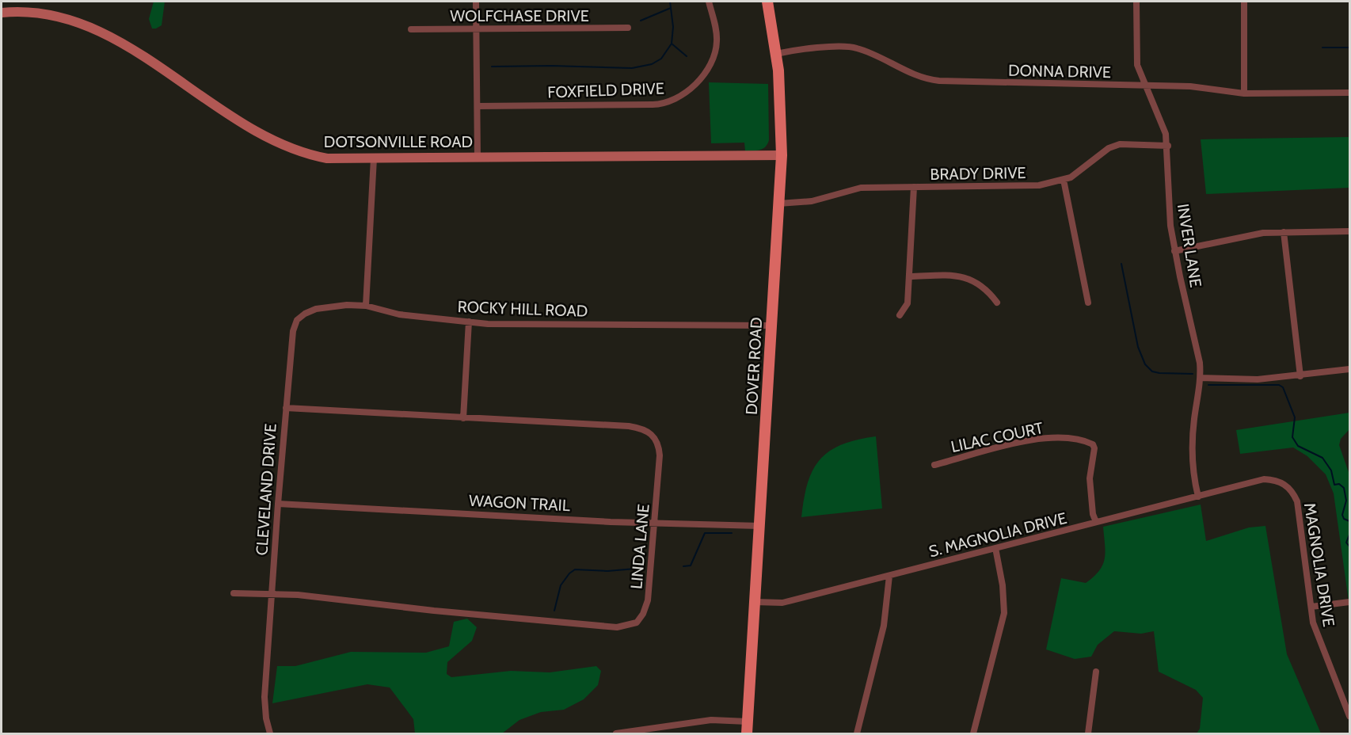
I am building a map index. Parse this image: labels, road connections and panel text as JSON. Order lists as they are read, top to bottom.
{
  "streets": {
    "main road": ["DOTSONVILLE ROAD", "DOVER ROAD"],
    "street": [
      "WOLFCHASE DRIVE",
      "DONNA DRIVE",
      "FOXFIELD DRIVE",
      "BRADY DRIVE",
      "INVER LANE",
      "ROCKY HILL ROAD",
      "LILAC COURT",
      "CLEVELAND DRIVE",
      "WAGON TRAIL",
      "S. MAGNOLIA DRIVE",
      "LINDA LANE",
      "MAGNOLIA DRIVE"
    ]
  },
  "crossings": [
    ["DONNA DRIVE", "INVER LANE"],
    ["DONNA DRIVE", "DOVER ROAD"],
    ["DOTSONVILLE ROAD", "DOVER ROAD"],
    ["BRADY DRIVE", "INVER LANE"],
    ["BRADY DRIVE", "DOVER ROAD"],
    ["INVER LANE", "S. MAGNOLIA DRIVE"],
    ["ROCKY HILL ROAD", "DOVER ROAD"],
    ["ROCKY HILL ROAD", "CLEVELAND DRIVE"],
    ["DOVER ROAD", "WAGON TRAIL"],
    ["DOVER ROAD", "S. MAGNOLIA DRIVE"],
    ["LILAC COURT", "S. MAGNOLIA DRIVE"],
    ["CLEVELAND DRIVE", "WAGON TRAIL"],
    ["CLEVELAND DRIVE", "LINDA LANE"],
    ["WAGON TRAIL", "LINDA LANE"],
    ["S. MAGNOLIA DRIVE", "MAGNOLIA DRIVE"]
  ]
}
